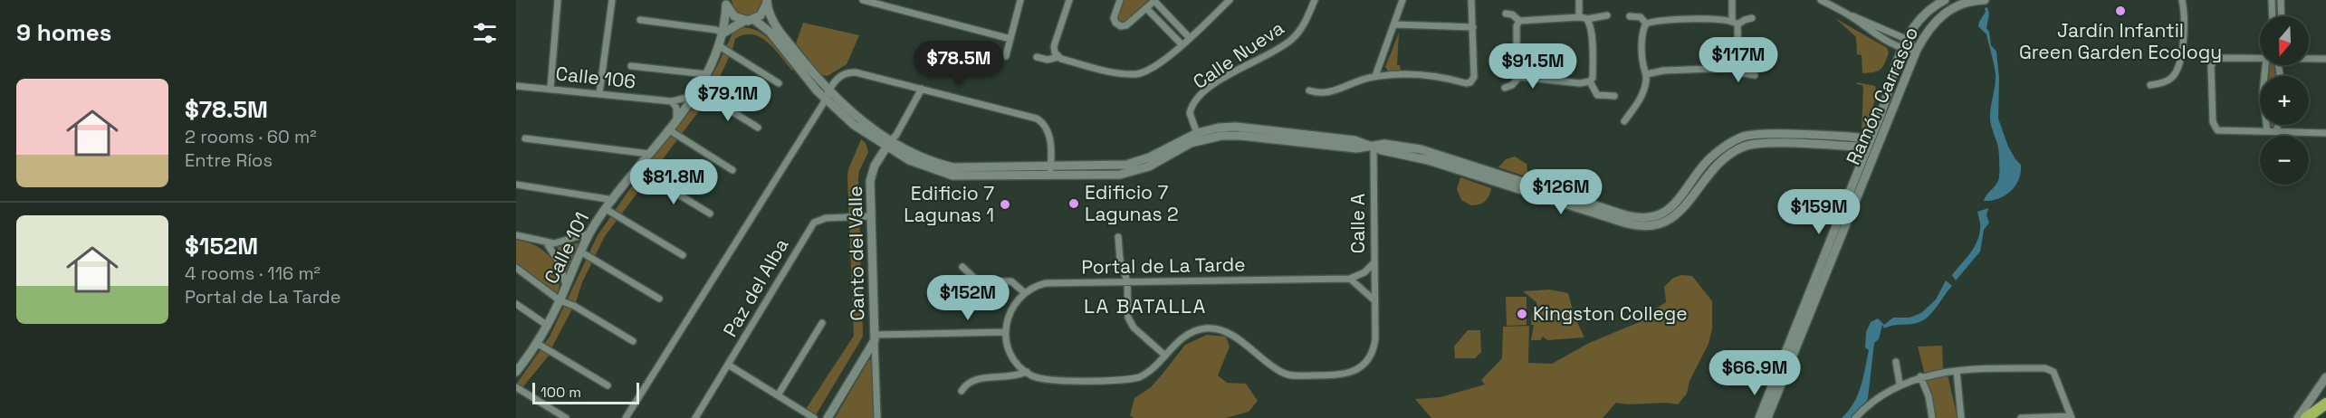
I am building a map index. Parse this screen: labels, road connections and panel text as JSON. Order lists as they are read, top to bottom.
{
  "streets": {
    "street": [
      "Calle Nueva",
      "Calle 106",
      "Ramón Carrasco",
      "Calle A",
      "Calle 101",
      "Canto del Valle",
      "Portal de La Tarde",
      "Paz del Alba"
    ]
  },
  "crossings": [
    ["Calle 106", "Calle 101"],
    ["Canto del Valle", "Paz del Alba"]
  ],
  "districts": ["LA BATALLA"],
  "places": [
    "Jardín Infantil Green Garden Ecology",
    "Edificio 7 Lagunas 2",
    "Edificio 7 Lagunas 1",
    "Kingston College"
  ],
  "scale_bar": "100 m",
  "north": "bottom",
  "page": {
    "heading": "9 homes",
    "map_buttons": ["+", "−"],
    "price": [
      "$117M",
      "$78.5M",
      "$91.5M",
      "$79.1M",
      "$81.8M",
      "$126M",
      "$159M",
      "$152M",
      "$66.9M"
    ],
    "list": [
      {
        "name": "$78.5M",
        "note": "2 rooms · 60 m² · Entre Ríos"
      },
      {
        "name": "$152M",
        "note": "4 rooms · 116 m² · Portal de La Tarde"
      }
    ],
    "scale": "100 m"
  }
}
